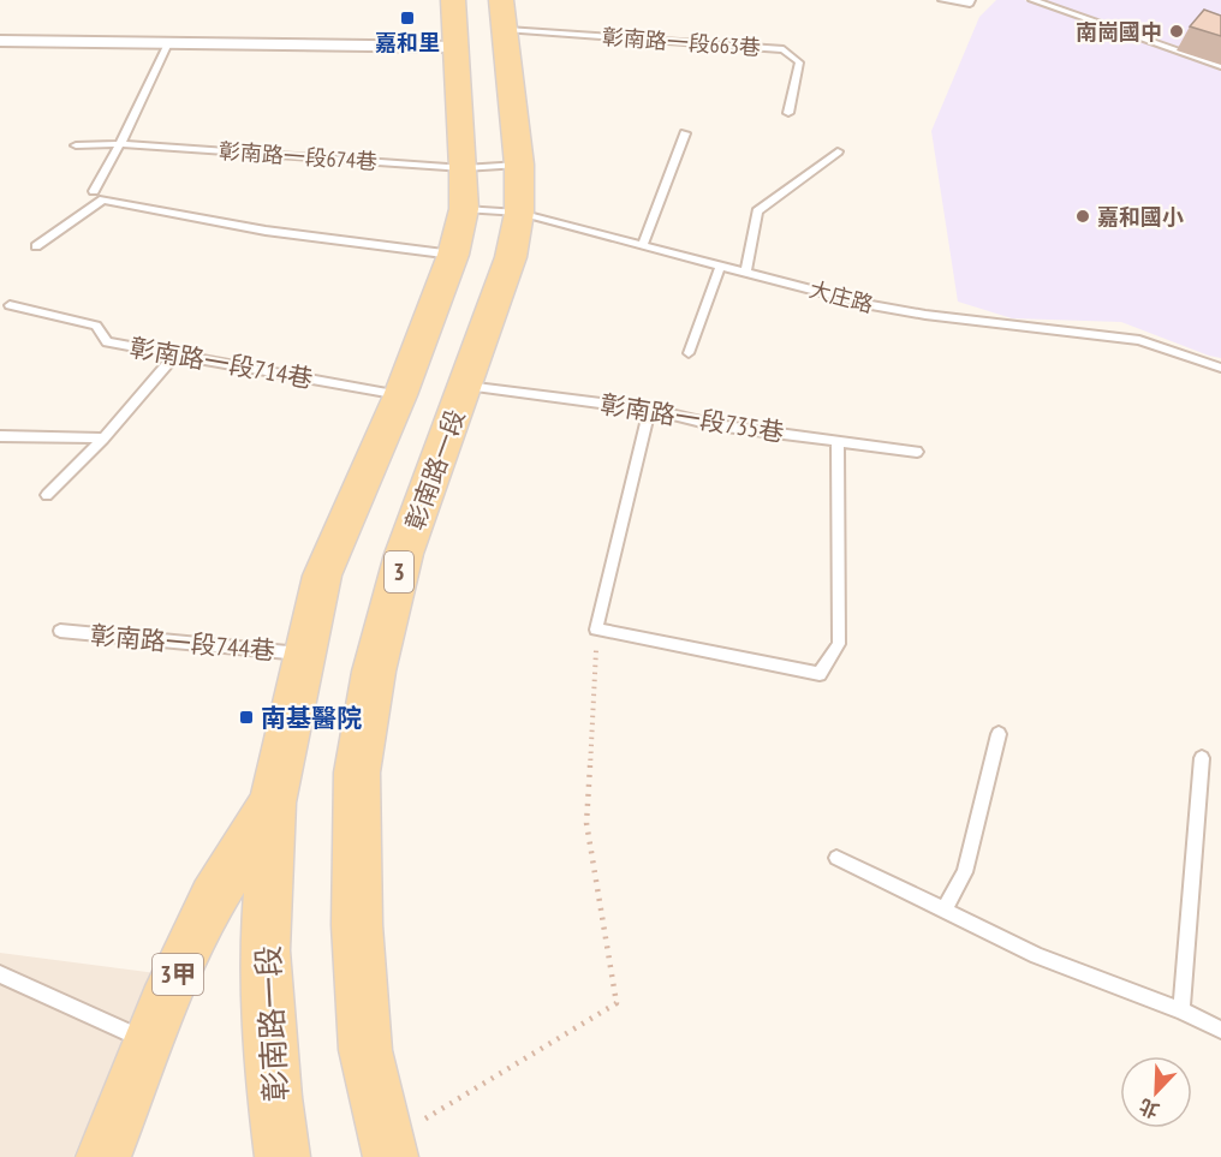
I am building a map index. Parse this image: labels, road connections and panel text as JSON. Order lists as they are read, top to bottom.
{
  "streets": {
    "main road": ["彰南路一段", "3", "3甲"],
    "lane": [
      "彰南路一段663巷",
      "彰南路一段674巷",
      "大庄路",
      "彰南路一段714巷",
      "彰南路一段735巷",
      "彰南路一段744巷"
    ]
  },
  "crossings": [
    ["彰南路一段663巷", "彰南路一段"],
    ["彰南路一段674巷", "彰南路一段"],
    ["大庄路", "彰南路一段"],
    ["彰南路一段714巷", "彰南路一段"],
    ["彰南路一段735巷", "彰南路一段"],
    ["彰南路一段", "彰南路一段744巷"]
  ],
  "places": {
    "transit": ["嘉和里", "南基醫院"],
    "other": ["南崗國中", "嘉和國小"]
  },
  "north": "bottom left"
}
